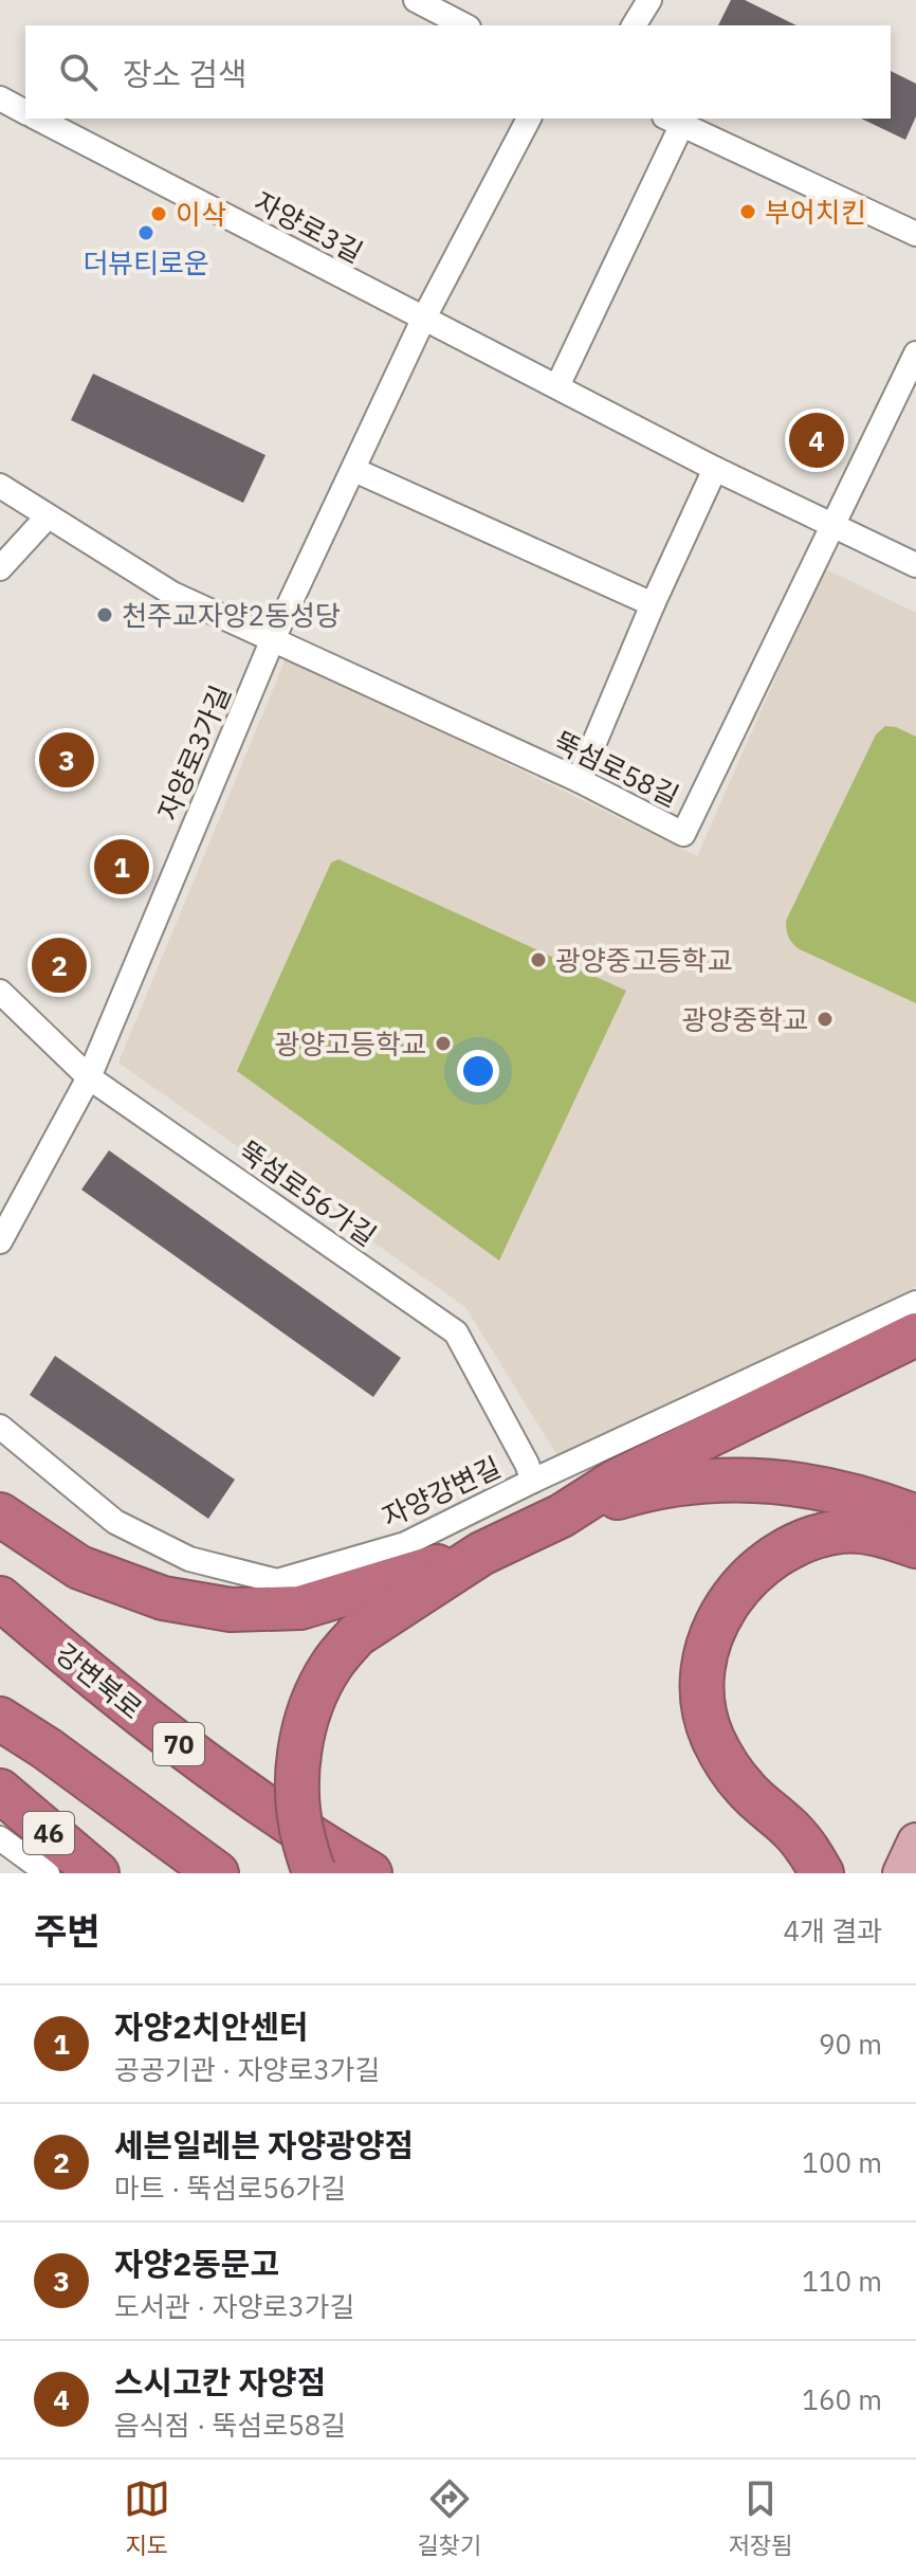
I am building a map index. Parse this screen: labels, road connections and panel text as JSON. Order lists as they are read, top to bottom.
{
  "streets": {
    "highway": ["강변북로", "70", "46"],
    "street": [
      "자양로3길",
      "자양로3가길",
      "뚝섬로58길",
      "뚝섬로56가길",
      "자양강변길"
    ]
  },
  "crossings": [
    ["자양로3길", "자양로3가길"],
    ["자양로3길", "뚝섬로58길"],
    ["자양로3가길", "뚝섬로58길"],
    ["자양로3가길", "뚝섬로56가길"],
    ["뚝섬로56가길", "자양강변길"]
  ],
  "places": [
    "부어치킨",
    "이삭",
    "더뷰티로운",
    "천주교자양2동성당",
    "광양중고등학교",
    "광양중학교",
    "광양고등학교"
  ],
  "page": {
    "search": "장소 검색",
    "pins": [
      "4",
      "3",
      "1",
      "2"
    ],
    "heading": ["주변", "4개 결과"],
    "list": [
      {
        "mark": "1",
        "name": "자양2치안센터",
        "note": "공공기관 · 자양로3가길",
        "value": "90 m"
      },
      {
        "mark": "2",
        "name": "세븐일레븐 자양광양점",
        "note": "마트 · 뚝섬로56가길",
        "value": "100 m"
      },
      {
        "mark": "3",
        "name": "자양2동문고",
        "note": "도서관 · 자양로3가길",
        "value": "110 m"
      },
      {
        "mark": "4",
        "name": "스시고칸 자양점",
        "note": "음식점 · 뚝섬로58길",
        "value": "160 m"
      }
    ],
    "nav": ["지도", "길찾기", "저장됨"]
  }
}
